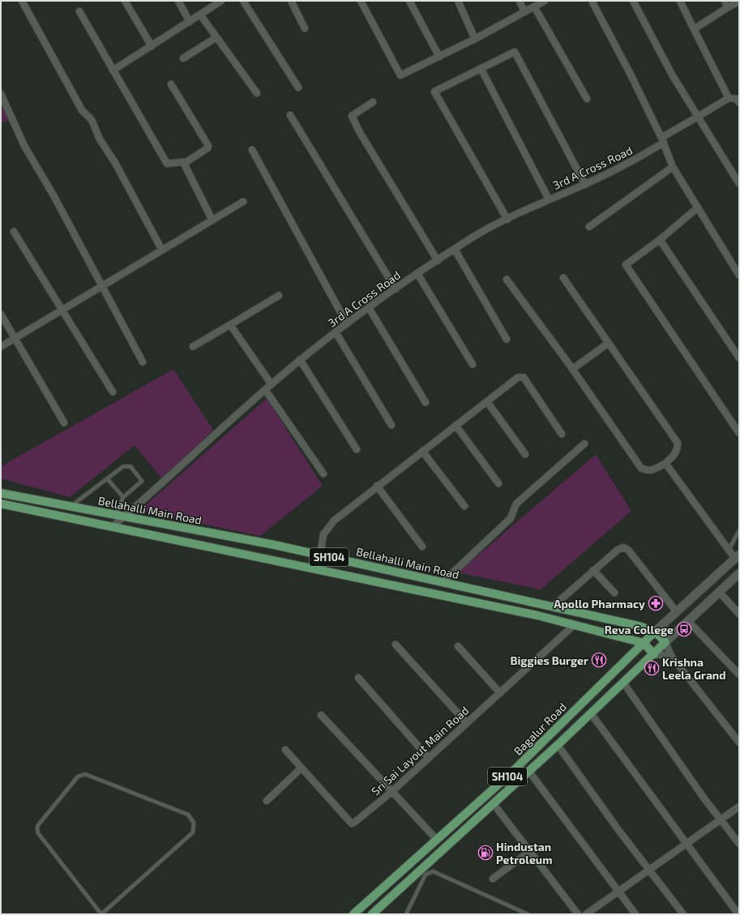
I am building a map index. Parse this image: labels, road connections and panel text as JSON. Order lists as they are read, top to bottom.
{
  "streets": {
    "main road": ["Bellahalli Main Road", "SH104", "Bagalur Road"],
    "street": ["3rd A Cross Road", "Sri Sai Layout Main Road"]
  },
  "crossings": [
    ["3rd A Cross Road", "Bellahalli Main Road"],
    ["Bellahalli Main Road", "SH104"],
    ["Bellahalli Main Road", "Bagalur Road"],
    ["Bellahalli Main Road", "Sri Sai Layout Main Road"],
    ["SH104", "Bagalur Road"]
  ],
  "places": {
    "pharmacy": ["Apollo Pharmacy"],
    "bus stop": ["Reva College"],
    "restaurant": ["Biggies Burger", "Krishna Leela Grand"],
    "fuel station": ["Hindustan Petroleum"]
  }
}
